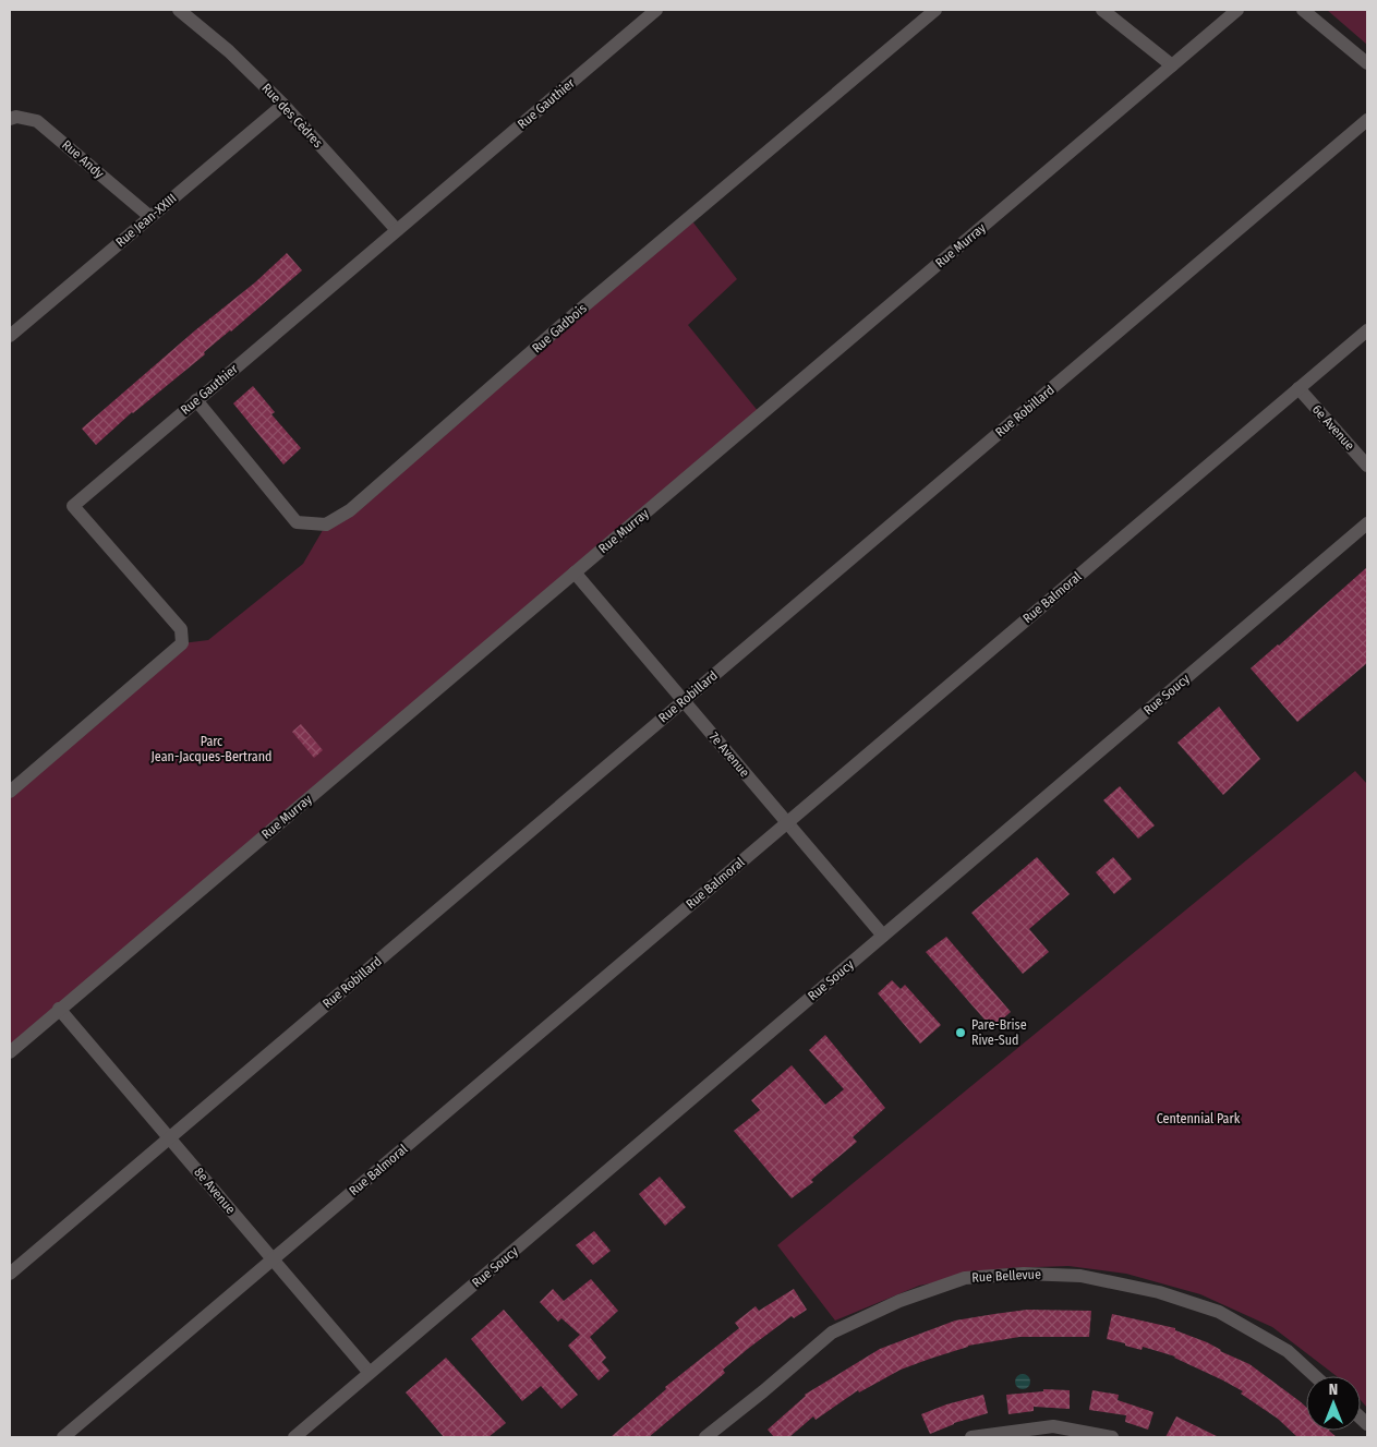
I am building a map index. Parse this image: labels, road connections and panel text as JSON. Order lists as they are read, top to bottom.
{
  "streets": {
    "street": [
      "Rue Gauthier",
      "Rue des Cèdres",
      "Rue Andy",
      "Rue Jean-XXIII",
      "Rue Murray",
      "Rue Gadbois",
      "Rue Robillard",
      "6e Avenue",
      "Rue Balmoral",
      "Rue Soucy",
      "7e Avenue",
      "8e Avenue",
      "Rue Bellevue"
    ]
  },
  "crossings": [
    ["Rue Gauthier", "Rue des Cèdres"],
    ["Rue Gauthier", "Rue Gadbois"],
    ["Rue des Cèdres", "Rue Jean-XXIII"],
    ["Rue Andy", "Rue Jean-XXIII"],
    ["Rue Murray", "7e Avenue"],
    ["Rue Murray", "8e Avenue"],
    ["Rue Robillard", "7e Avenue"],
    ["Rue Robillard", "8e Avenue"],
    ["6e Avenue", "Rue Balmoral"],
    ["Rue Balmoral", "7e Avenue"],
    ["Rue Balmoral", "8e Avenue"],
    ["Rue Soucy", "7e Avenue"],
    ["Rue Soucy", "8e Avenue"]
  ],
  "parks": ["Parc Jean-Jacques-Bertrand", "Centennial Park"],
  "places": ["Pare-Brise Rive-Sud"],
  "north": "top"
}
